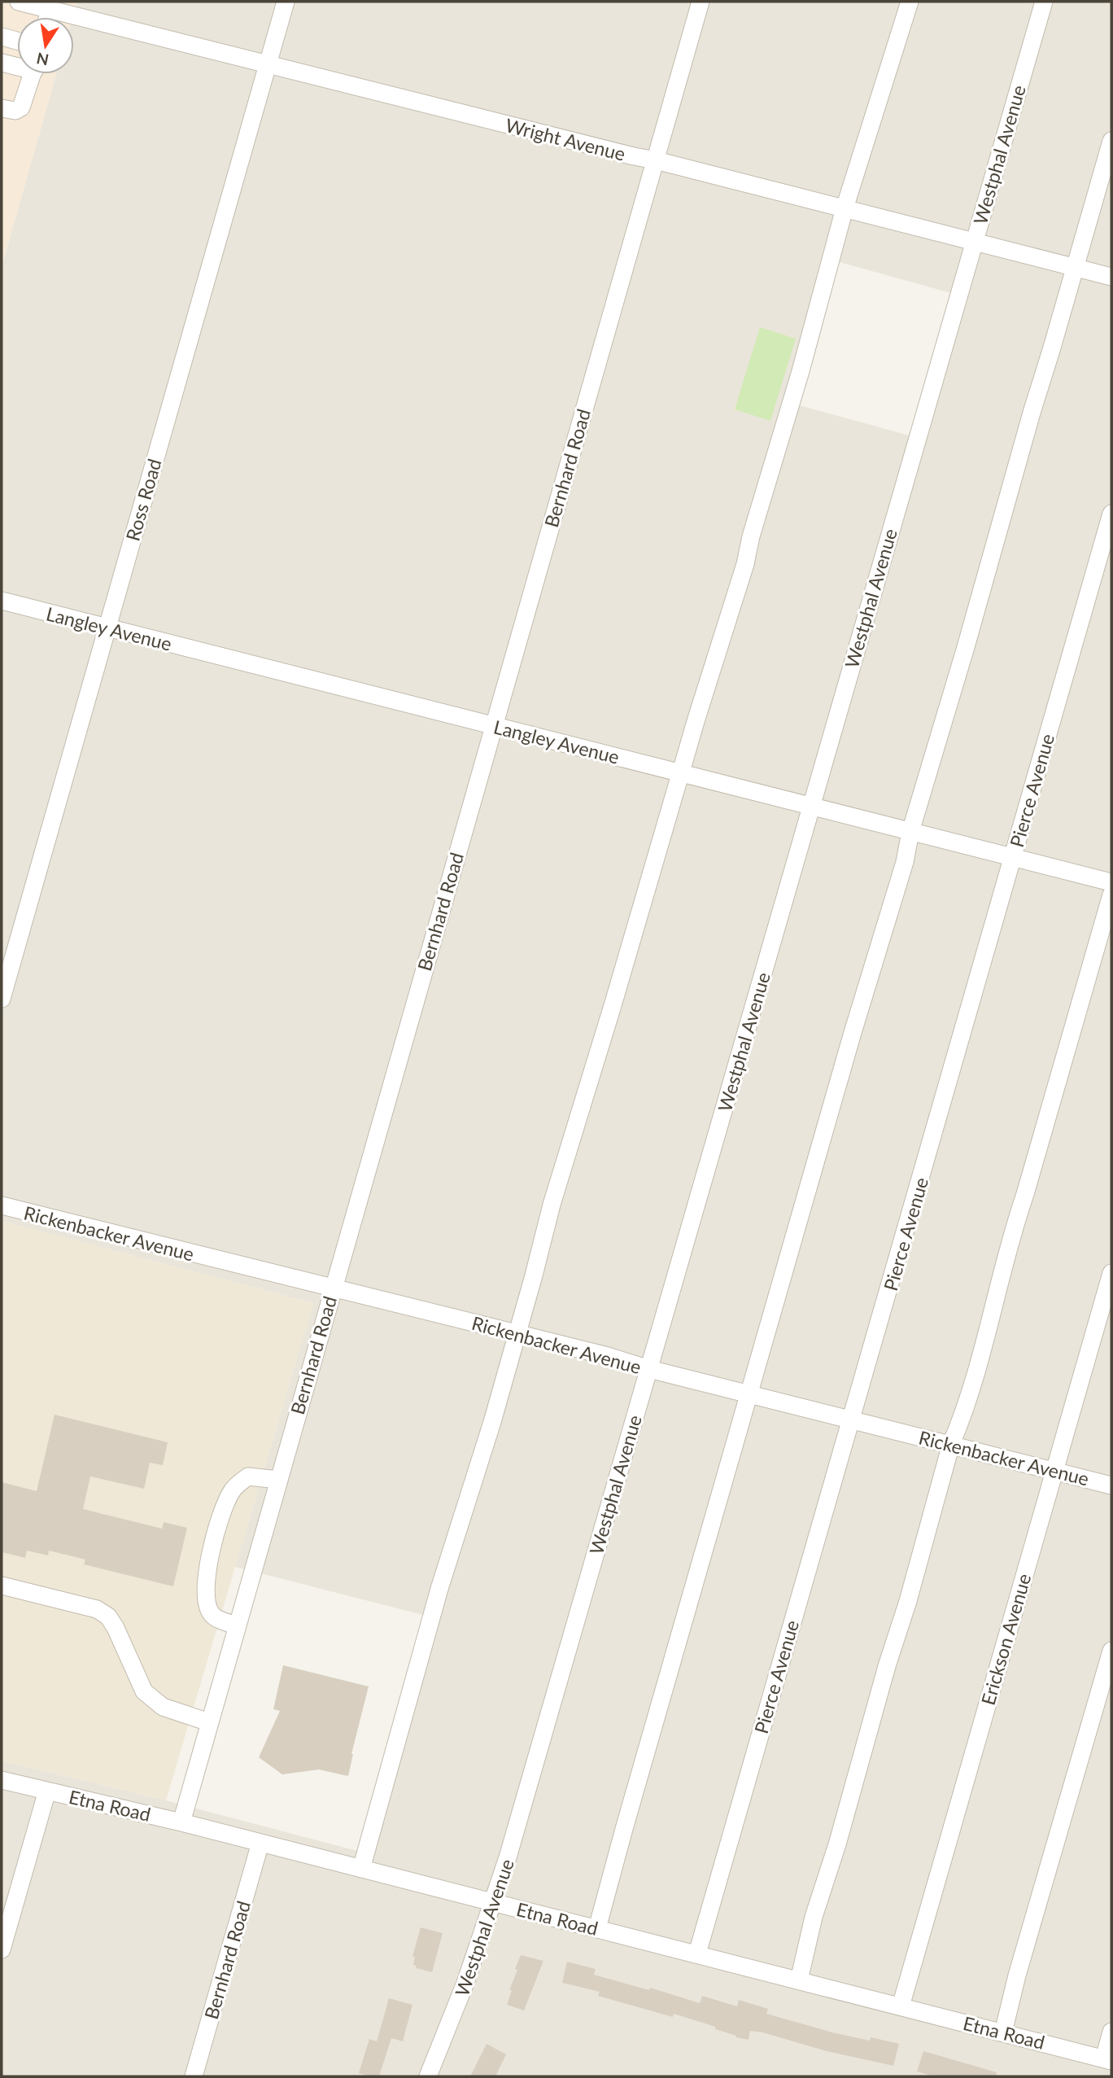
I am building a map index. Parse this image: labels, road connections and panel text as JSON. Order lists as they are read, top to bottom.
{
  "streets": {
    "street": [
      "Wright Avenue",
      "Westphal Avenue",
      "Bernhard Road",
      "Ross Road",
      "Langley Avenue",
      "Pierce Avenue",
      "Rickenbacker Avenue",
      "Erickson Avenue",
      "Etna Road"
    ]
  },
  "crossings": [
    ["Wright Avenue", "Westphal Avenue"],
    ["Wright Avenue", "Bernhard Road"],
    ["Wright Avenue", "Ross Road"],
    ["Westphal Avenue", "Langley Avenue"],
    ["Westphal Avenue", "Rickenbacker Avenue"],
    ["Westphal Avenue", "Etna Road"],
    ["Bernhard Road", "Langley Avenue"],
    ["Bernhard Road", "Rickenbacker Avenue"],
    ["Bernhard Road", "Etna Road"],
    ["Ross Road", "Langley Avenue"],
    ["Langley Avenue", "Pierce Avenue"],
    ["Pierce Avenue", "Rickenbacker Avenue"],
    ["Pierce Avenue", "Etna Road"],
    ["Rickenbacker Avenue", "Erickson Avenue"],
    ["Erickson Avenue", "Etna Road"]
  ],
  "north": "bottom"
}
